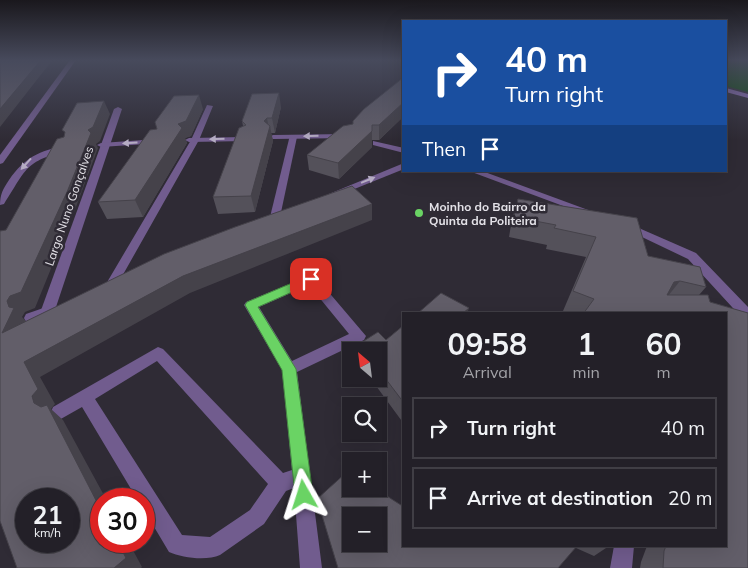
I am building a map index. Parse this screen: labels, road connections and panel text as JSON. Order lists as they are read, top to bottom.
{
  "streets": {
    "street": ["Largo Nuno Gonçalves"]
  },
  "places": ["Moinho do Bairro da Quinta da Politeira"],
  "north": "top left",
  "page": {
    "turn": ["40 m", "Turn right"],
    "then": "Then",
    "eta": [
      "09:58",
      "Arrival",
      "1",
      "min",
      "60",
      "m"
    ],
    "map_buttons": ["+", "−"],
    "list": [
      {
        "name": "Turn right",
        "value": "40 m"
      },
      {
        "name": "Arrive at destination",
        "value": "20 m"
      }
    ],
    "speed": "21 km/h",
    "limit": "30"
  }
}
